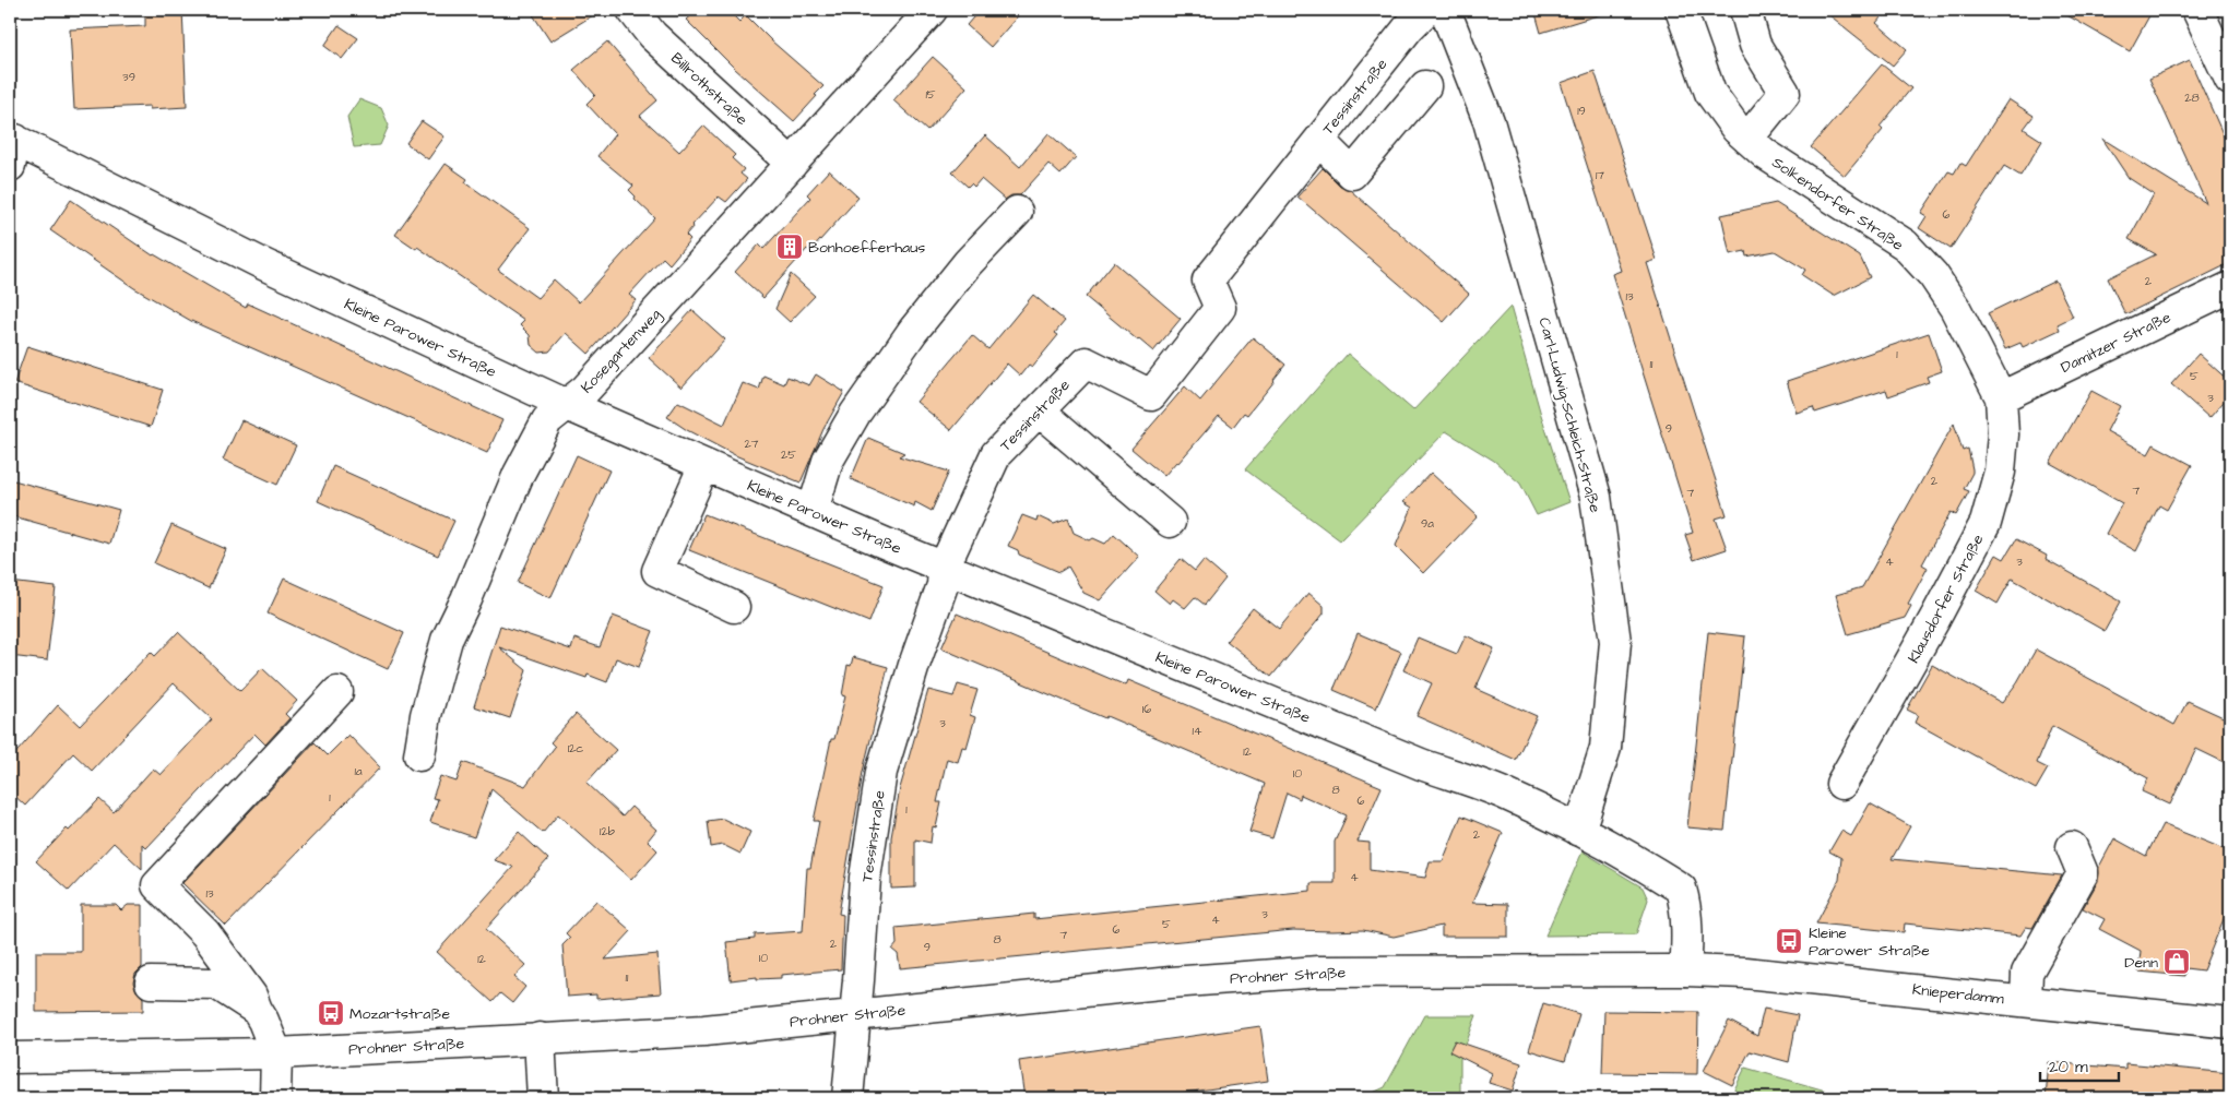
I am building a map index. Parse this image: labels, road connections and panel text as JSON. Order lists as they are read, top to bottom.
{
  "streets": {
    "street": [
      "Billrothstraße",
      "Tessinstraße",
      "Solkendorfer Straße",
      "Kleine Parower Straße",
      "Damitzer Straße",
      "Kosegartenweg",
      "Carl-Ludwig-Schleich-Straße",
      "Klausdorfer Straße",
      "Prohner Straße",
      "Knieperdamm"
    ]
  },
  "crossings": [
    ["Billrothstraße", "Kosegartenweg"],
    ["Tessinstraße", "Kleine Parower Straße"],
    ["Tessinstraße", "Prohner Straße"],
    ["Solkendorfer Straße", "Damitzer Straße"],
    ["Solkendorfer Straße", "Klausdorfer Straße"],
    ["Kleine Parower Straße", "Kosegartenweg"],
    ["Kleine Parower Straße", "Carl-Ludwig-Schleich-Straße"],
    ["Kleine Parower Straße", "Prohner Straße"],
    ["Kleine Parower Straße", "Knieperdamm"],
    ["Damitzer Straße", "Klausdorfer Straße"],
    ["Prohner Straße", "Knieperdamm"]
  ],
  "places": {
    "building": ["Bonhoefferhaus"],
    "bus stop": ["Kleine Parower Straße", "Mozartstraße"],
    "shop": ["Denn"]
  },
  "house_numbers": [
    "39",
    "15",
    "28",
    "19",
    "17",
    "6",
    "2",
    "13",
    "1",
    "11",
    "5",
    "3",
    "9",
    "27",
    "25",
    "2",
    "7",
    "7",
    "9a",
    "4",
    "3",
    "16",
    "3",
    "14",
    "12c",
    "12",
    "1a",
    "10",
    "8",
    "1",
    "6",
    "1",
    "12b",
    "2",
    "4",
    "13",
    "3",
    "4",
    "5",
    "6",
    "7",
    "8",
    "2",
    "9",
    "10",
    "12",
    "11"
  ],
  "scale_bar": "20 m"
}
